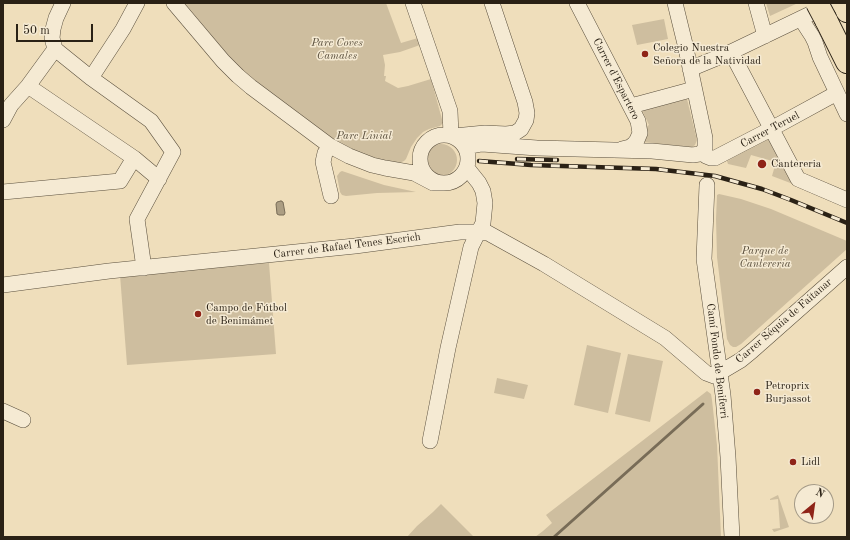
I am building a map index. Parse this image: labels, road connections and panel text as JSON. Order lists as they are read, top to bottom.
{
  "streets": {
    "street": [
      "Carrer d'Espartero",
      "Carrer Teruel",
      "Carrer de Rafael Tenes Escrich",
      "Carrer Séquia de Faitanar",
      "Camí Fondo de Beniferri"
    ]
  },
  "crossings": [
    ["Carrer Séquia de Faitanar", "Camí Fondo de Beniferri"]
  ],
  "parks": ["Parc Coves Camales", "Parc Linial", "Parque de Cantereria"],
  "places": [
    "Colegio Nuestra Señora de la Natividad",
    "Cantereria",
    "Campo de Fútbol de Benimámet",
    "Petroprix Burjassot",
    "Lidl"
  ],
  "scale_bar": "50 m",
  "north": "top right"
}
